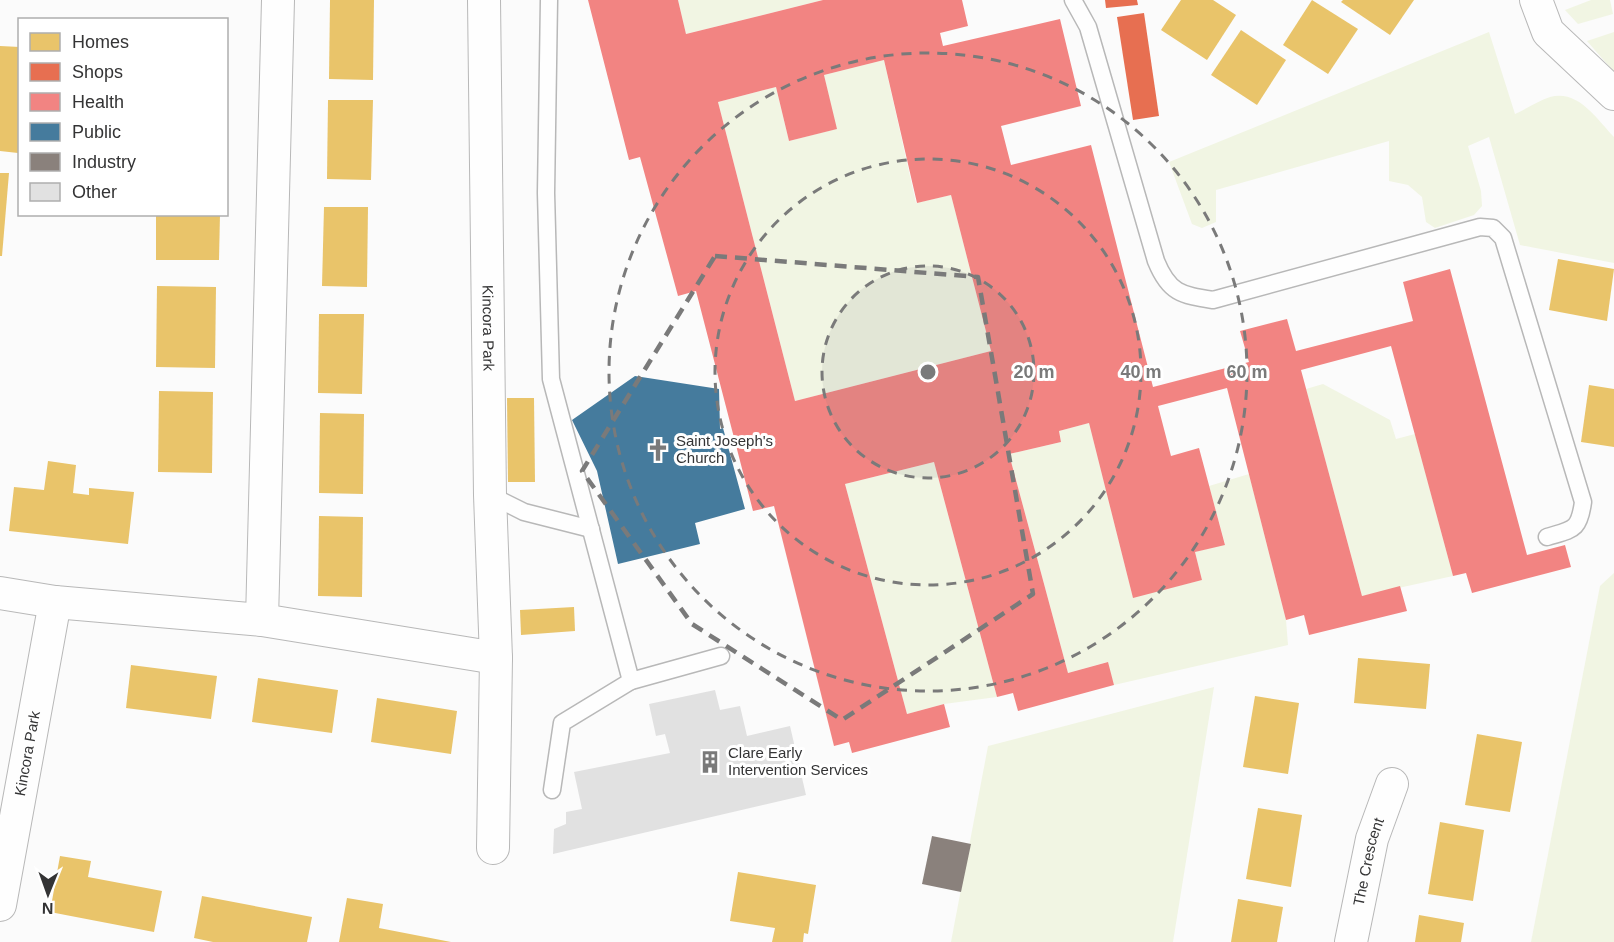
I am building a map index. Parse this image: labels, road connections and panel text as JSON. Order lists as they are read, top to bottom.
{
  "streets": {
    "street": ["Kincora Park", "The Crescent"]
  },
  "places": {
    "church": ["Saint Joseph's Church"],
    "building": ["Clare Early Intervention Services"]
  },
  "legend": [
    "Homes",
    "Shops",
    "Health",
    "Public",
    "Industry",
    "Other"
  ],
  "north": "bottom",
  "rings": ["20 m", "40 m", "60 m"]
}
